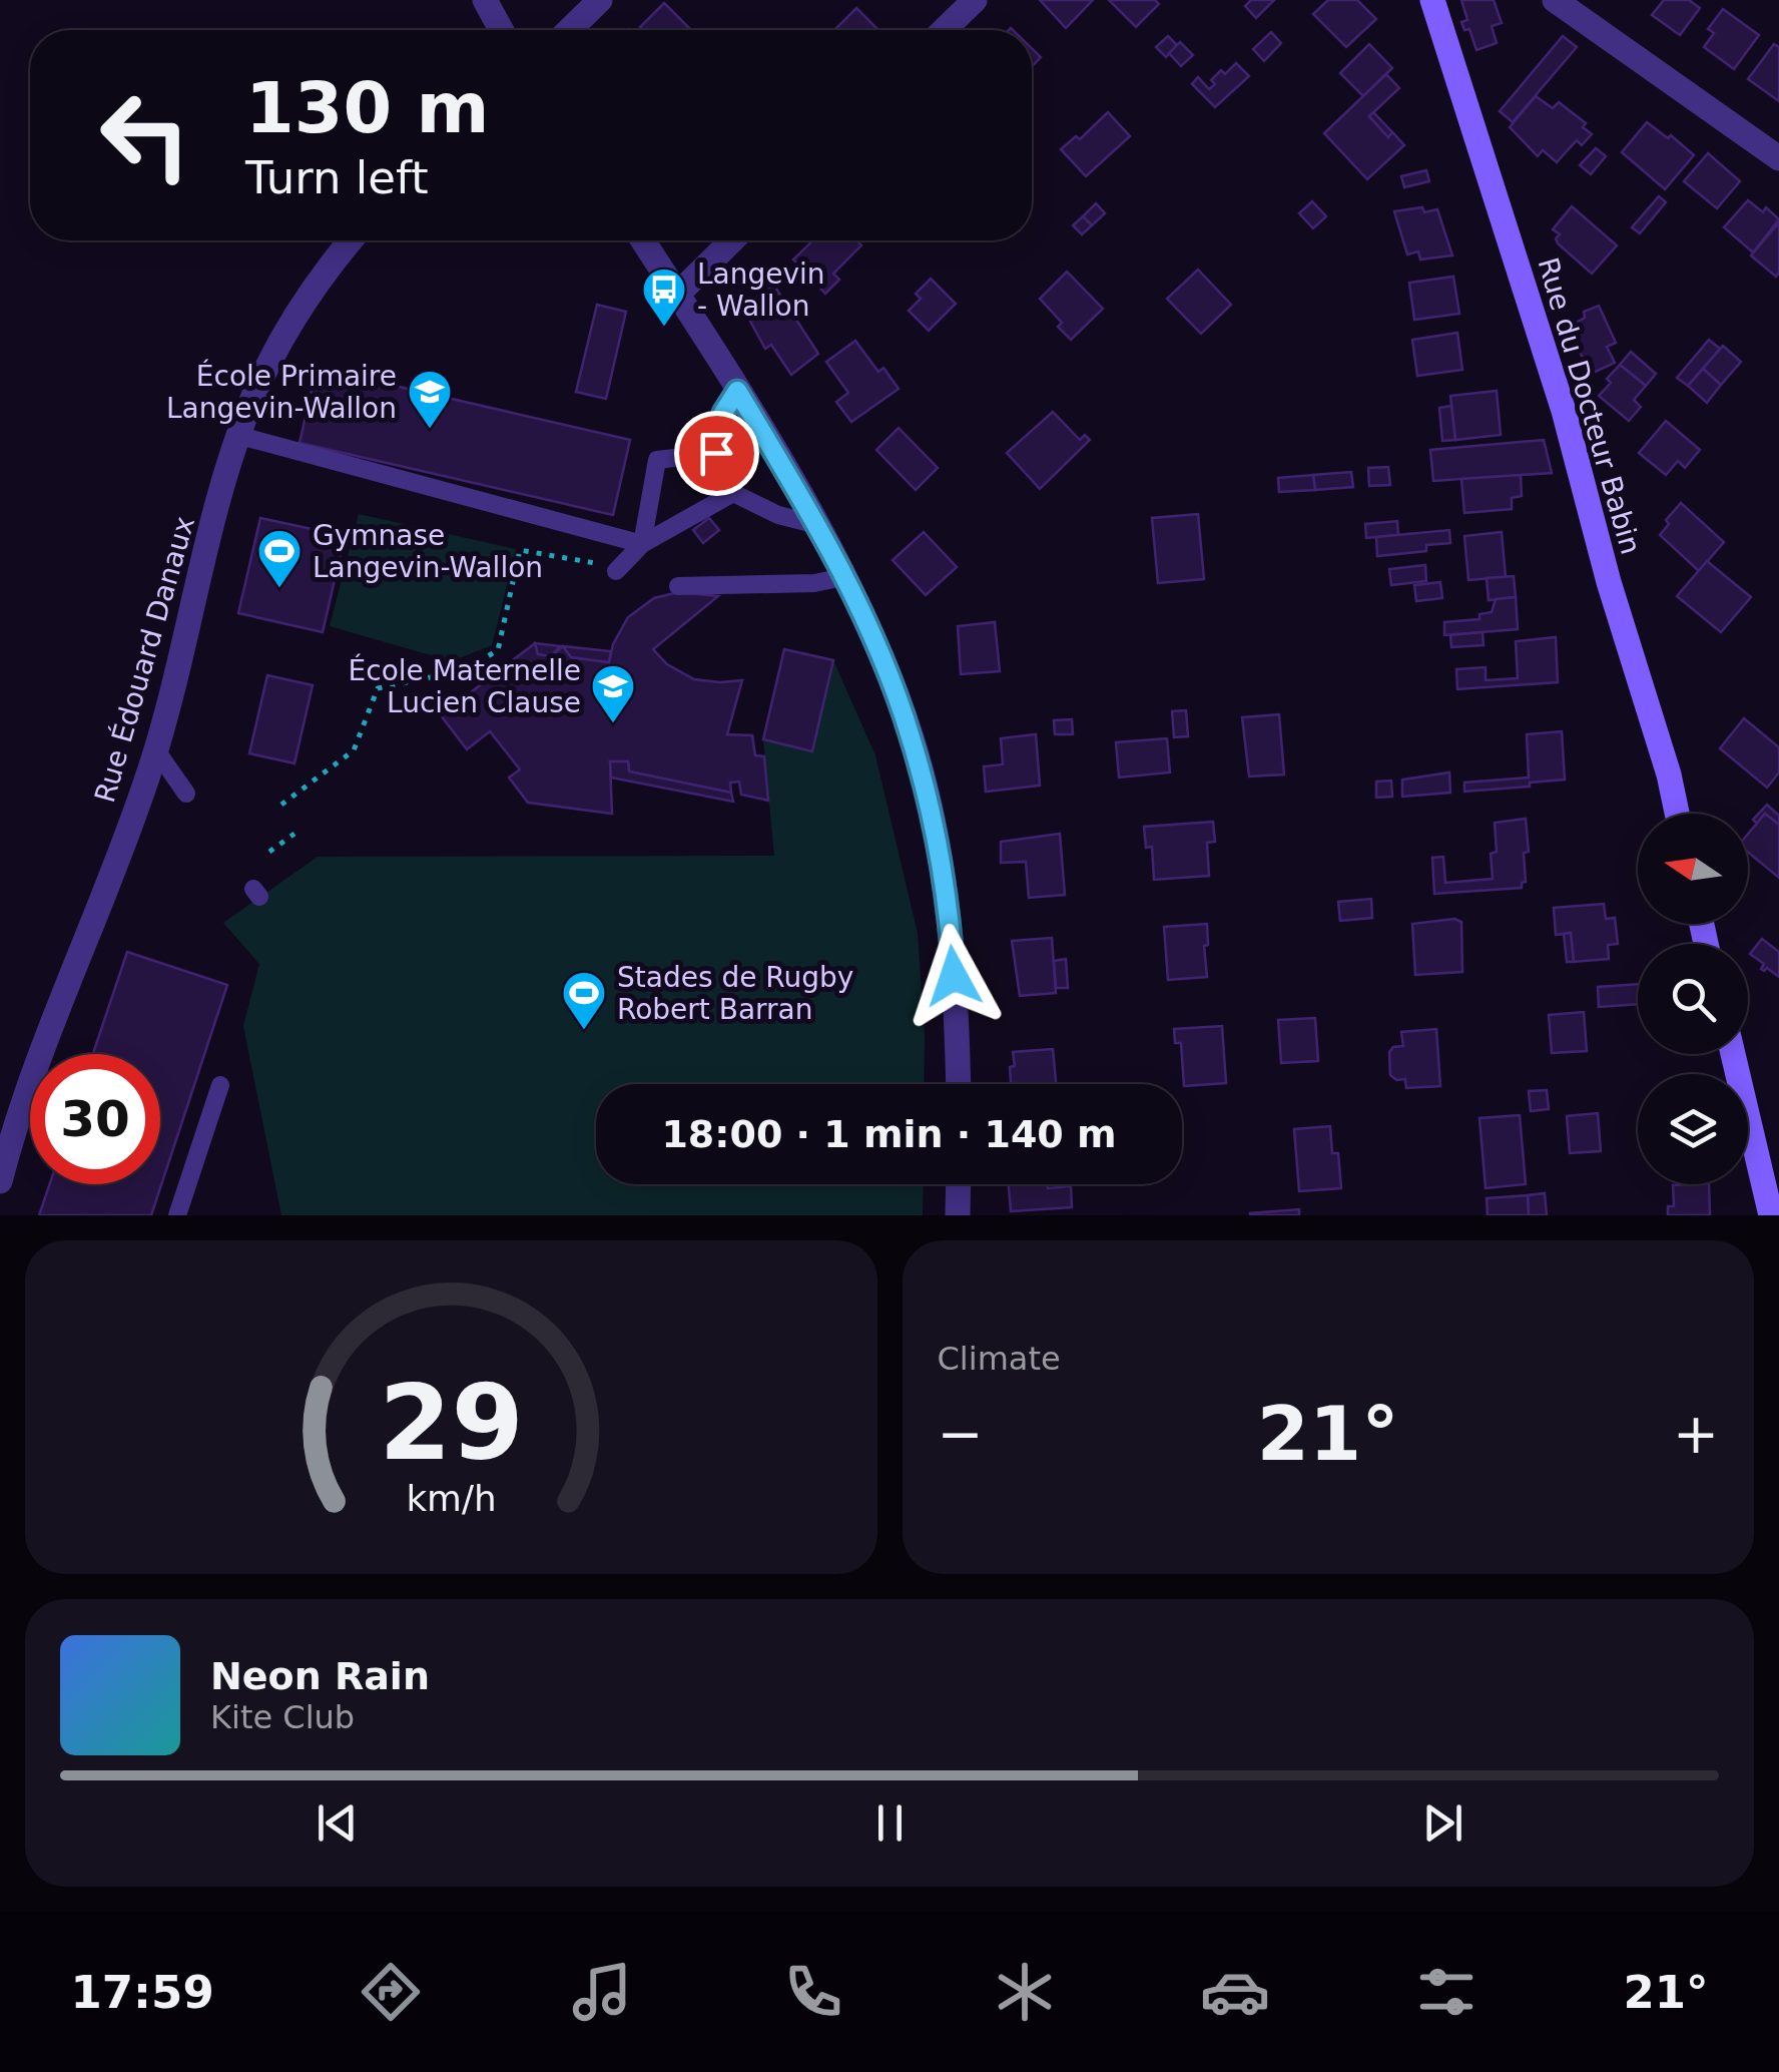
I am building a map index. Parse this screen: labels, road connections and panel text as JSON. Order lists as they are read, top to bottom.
{
  "streets": {
    "main road": ["Rue du Docteur Babin"],
    "street": ["Rue Édouard Danaux"]
  },
  "places": {
    "bus stop": ["Langevin - Wallon"],
    "school or university": ["École Primaire Langevin-Wallon", "École Maternelle Lucien Clause"],
    "sports": ["Gymnase Langevin-Wallon", "Stades de Rugby Robert Barran"]
  },
  "north": "left",
  "page": {
    "turn": ["130 m", "Turn left"],
    "limit": "30",
    "trip": "18:00 · 1 min · 140 m",
    "tile": "Climate",
    "heat": ["−", "21°", "+"],
    "song": ["Neon Rain", "Kite Club"],
    "tabs": ["17:59", "21°"],
    "gauge": ["29", "km/h"]
  }
}
